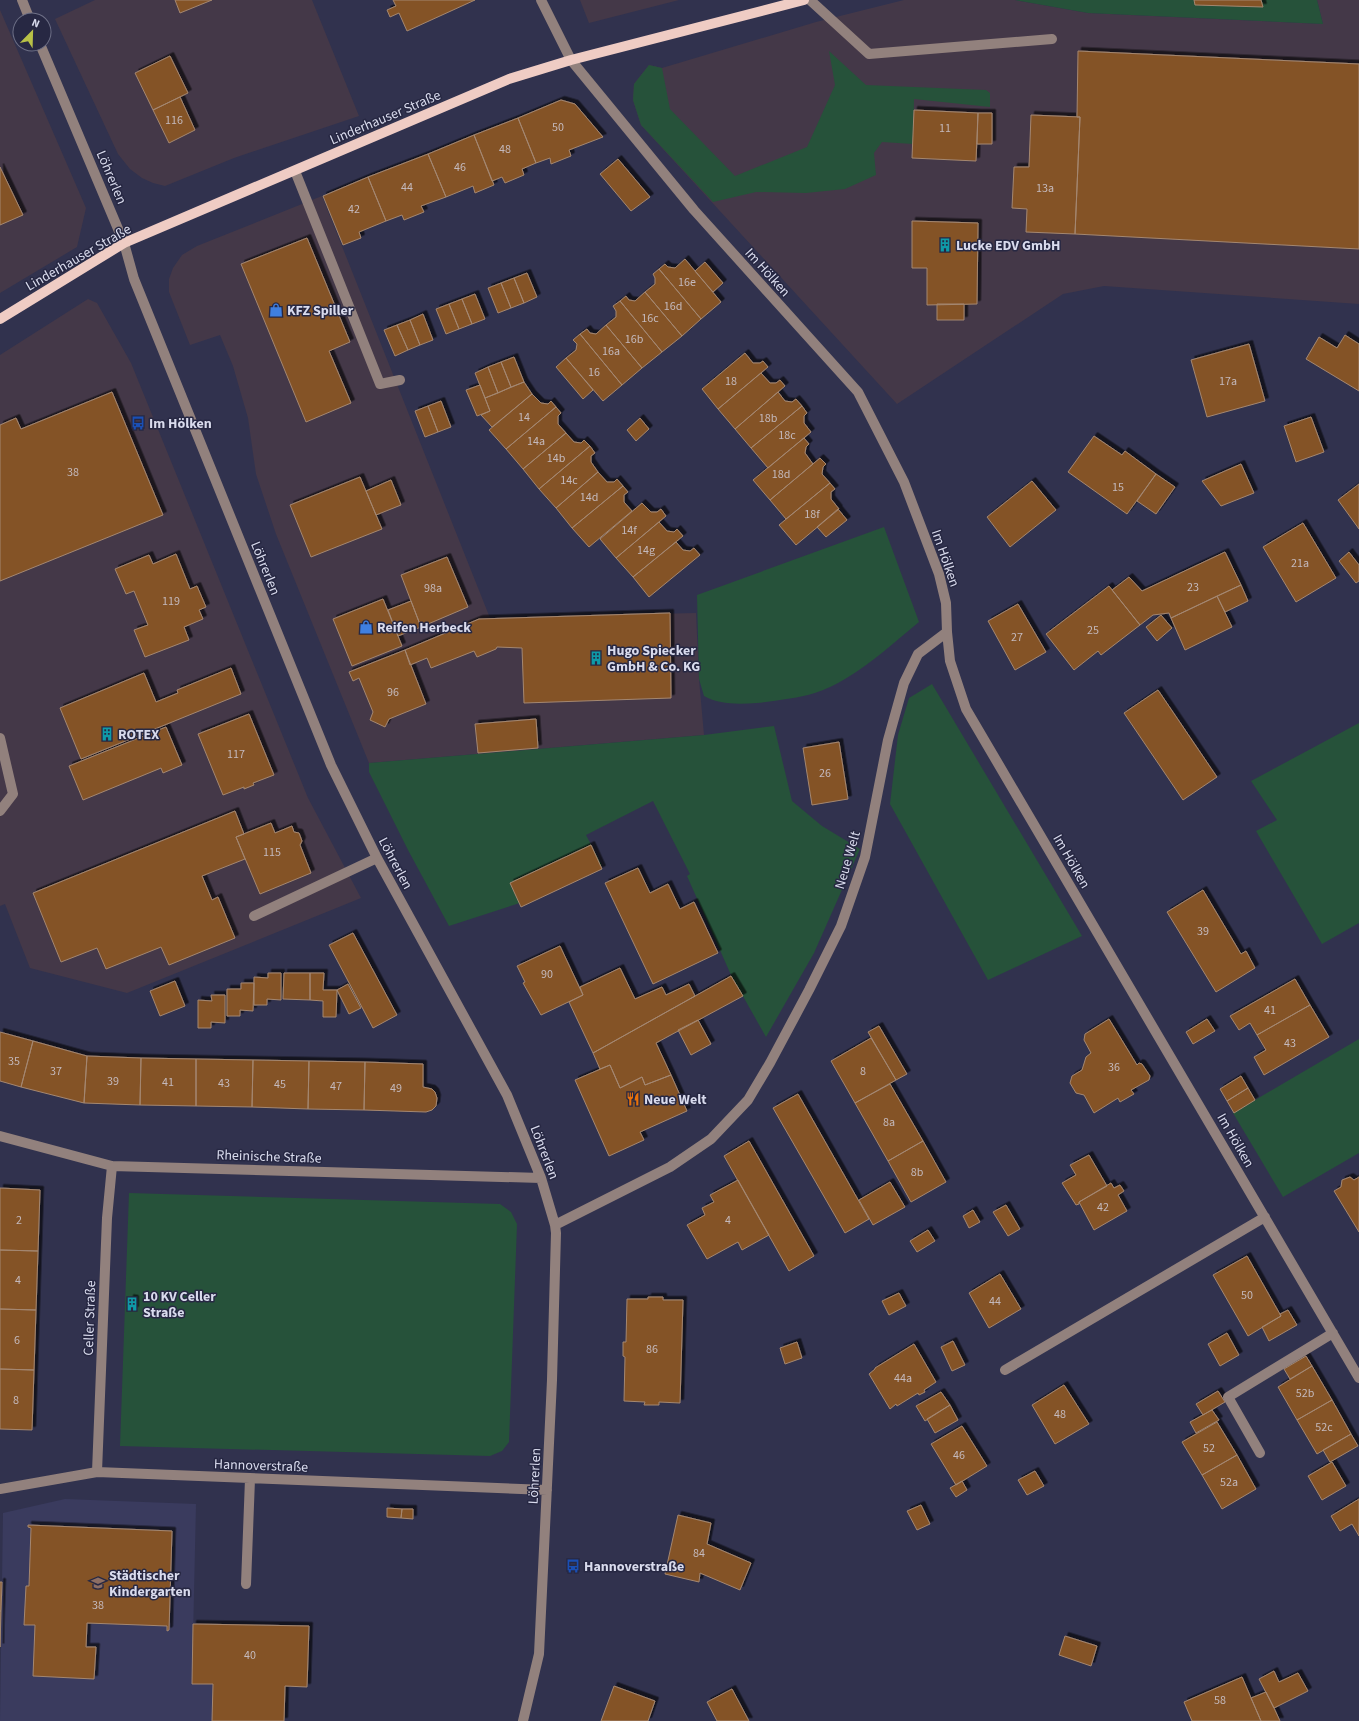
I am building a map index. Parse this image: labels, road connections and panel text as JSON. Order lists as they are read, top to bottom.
{
  "streets": {
    "main road": ["Linderhauser Straße"],
    "street": [
      "Löhrerlen",
      "Im Hölken",
      "Neue Welt",
      "Rheinische Straße",
      "Celler Straße",
      "Hannoverstraße"
    ]
  },
  "crossings": [
    ["Linderhauser Straße", "Löhrerlen"],
    ["Linderhauser Straße", "Im Hölken"],
    ["Löhrerlen", "Neue Welt"],
    ["Löhrerlen", "Rheinische Straße"],
    ["Löhrerlen", "Hannoverstraße"],
    ["Im Hölken", "Neue Welt"],
    ["Rheinische Straße", "Celler Straße"],
    ["Celler Straße", "Hannoverstraße"]
  ],
  "places": {
    "building": [
      "Lucke EDV GmbH",
      "Hugo Spiecker GmbH & Co. KG",
      "ROTEX",
      "10 KV Celler Straße"
    ],
    "shop": ["KFZ Spiller", "Reifen Herbeck"],
    "bus stop": ["Im Hölken", "Hannoverstraße"],
    "restaurant": ["Neue Welt"],
    "school or university": ["Städtischer Kindergarten"]
  },
  "house_numbers": [
    "116",
    "50",
    "11",
    "48",
    "46",
    "44",
    "13a",
    "42",
    "16e",
    "16d",
    "16c",
    "16b",
    "16a",
    "16",
    "18",
    "17a",
    "14",
    "18b",
    "18c",
    "14a",
    "14b",
    "38",
    "18d",
    "14c",
    "15",
    "14d",
    "18f",
    "14f",
    "14g",
    "21a",
    "23",
    "98a",
    "119",
    "25",
    "27",
    "96",
    "117",
    "26",
    "115",
    "39",
    "90",
    "41",
    "43",
    "35",
    "36",
    "37",
    "8",
    "39",
    "41",
    "43",
    "45",
    "47",
    "49",
    "8a",
    "8b",
    "42",
    "2",
    "4",
    "4",
    "50",
    "44",
    "6",
    "86",
    "44a",
    "52b",
    "8",
    "48",
    "52c",
    "52",
    "46",
    "52a",
    "84",
    "38",
    "40",
    "58"
  ],
  "north": "top right"
}
